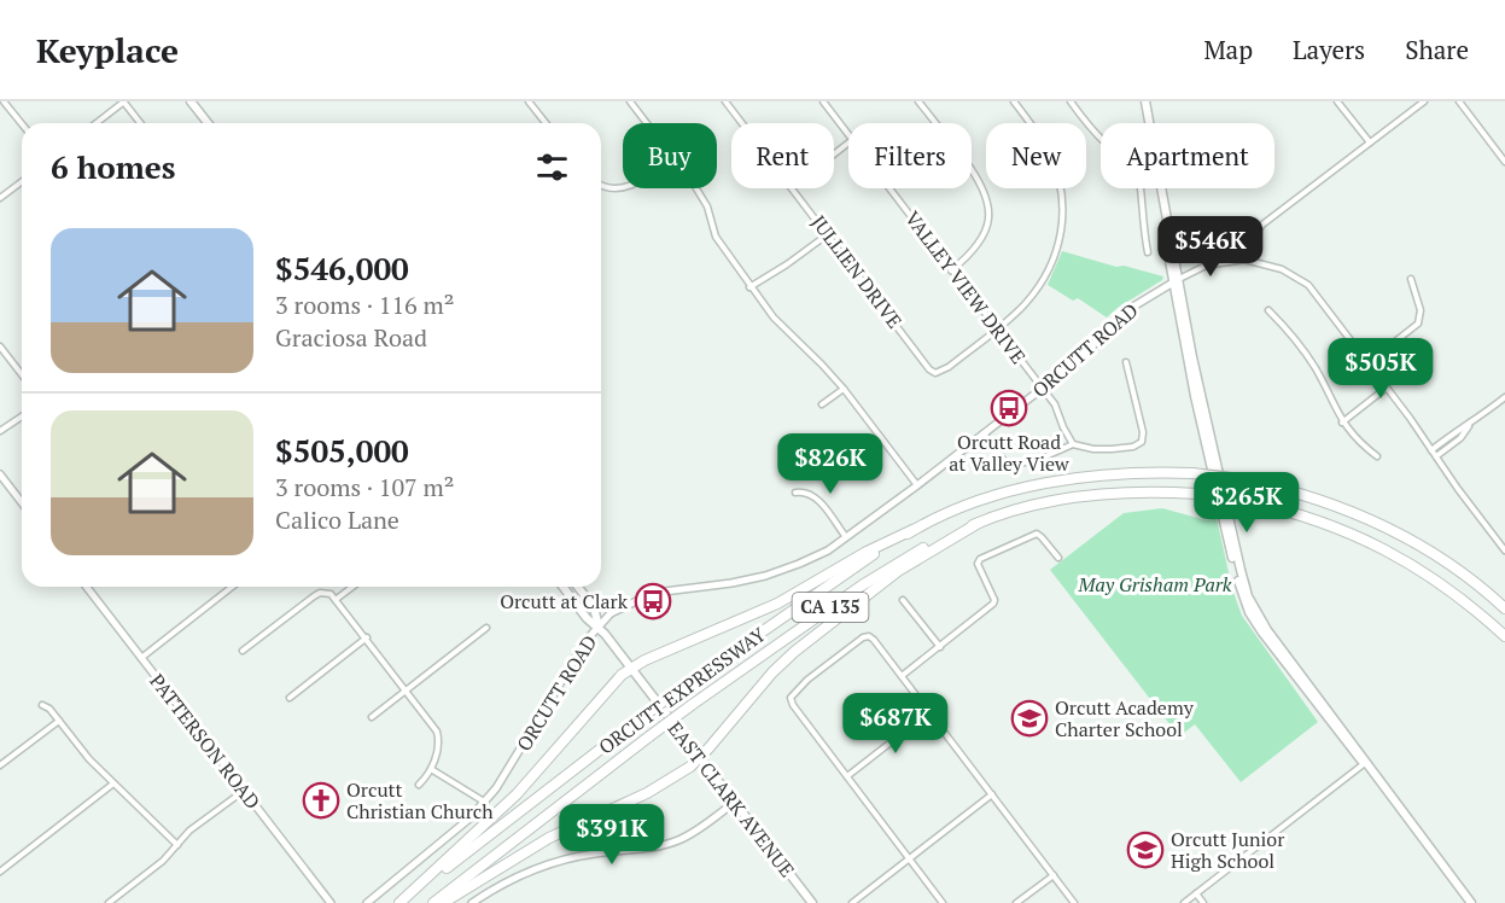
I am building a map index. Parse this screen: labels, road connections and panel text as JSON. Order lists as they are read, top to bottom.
{
  "streets": {
    "highway": ["CA 135", "ORCUTT EXPRESSWAY"],
    "main road": ["EAST CLARK AVENUE"],
    "street": [
      "JULLIEN DRIVE",
      "VALLEY VIEW DRIVE",
      "ORCUTT ROAD",
      "PATTERSON ROAD"
    ]
  },
  "crossings": [
    ["JULLIEN DRIVE", "VALLEY VIEW DRIVE"],
    ["VALLEY VIEW DRIVE", "ORCUTT ROAD"],
    ["ORCUTT ROAD", "EAST CLARK AVENUE"]
  ],
  "parks": ["May Grisham Park"],
  "places": {
    "bus stop": ["Orcutt Road at Valley View", "Orcutt at Clark"],
    "school or university": ["Orcutt Academy Charter School", "Orcutt Junior High School"],
    "church": ["Orcutt Christian Church"]
  },
  "page": {
    "header": "Keyplace",
    "nav": ["Map", "Layers", "Share"],
    "chip": [
      "Buy",
      "Rent",
      "Filters",
      "New",
      "Apartment"
    ],
    "heading": "6 homes",
    "list": [
      {
        "name": "$546,000",
        "note": "3 rooms · 116 m² · Graciosa Road"
      },
      {
        "name": "$505,000",
        "note": "3 rooms · 107 m² · Calico Lane"
      }
    ],
    "price": [
      "$546K",
      "$505K",
      "$826K",
      "$265K",
      "$687K",
      "$391K"
    ]
  }
}
